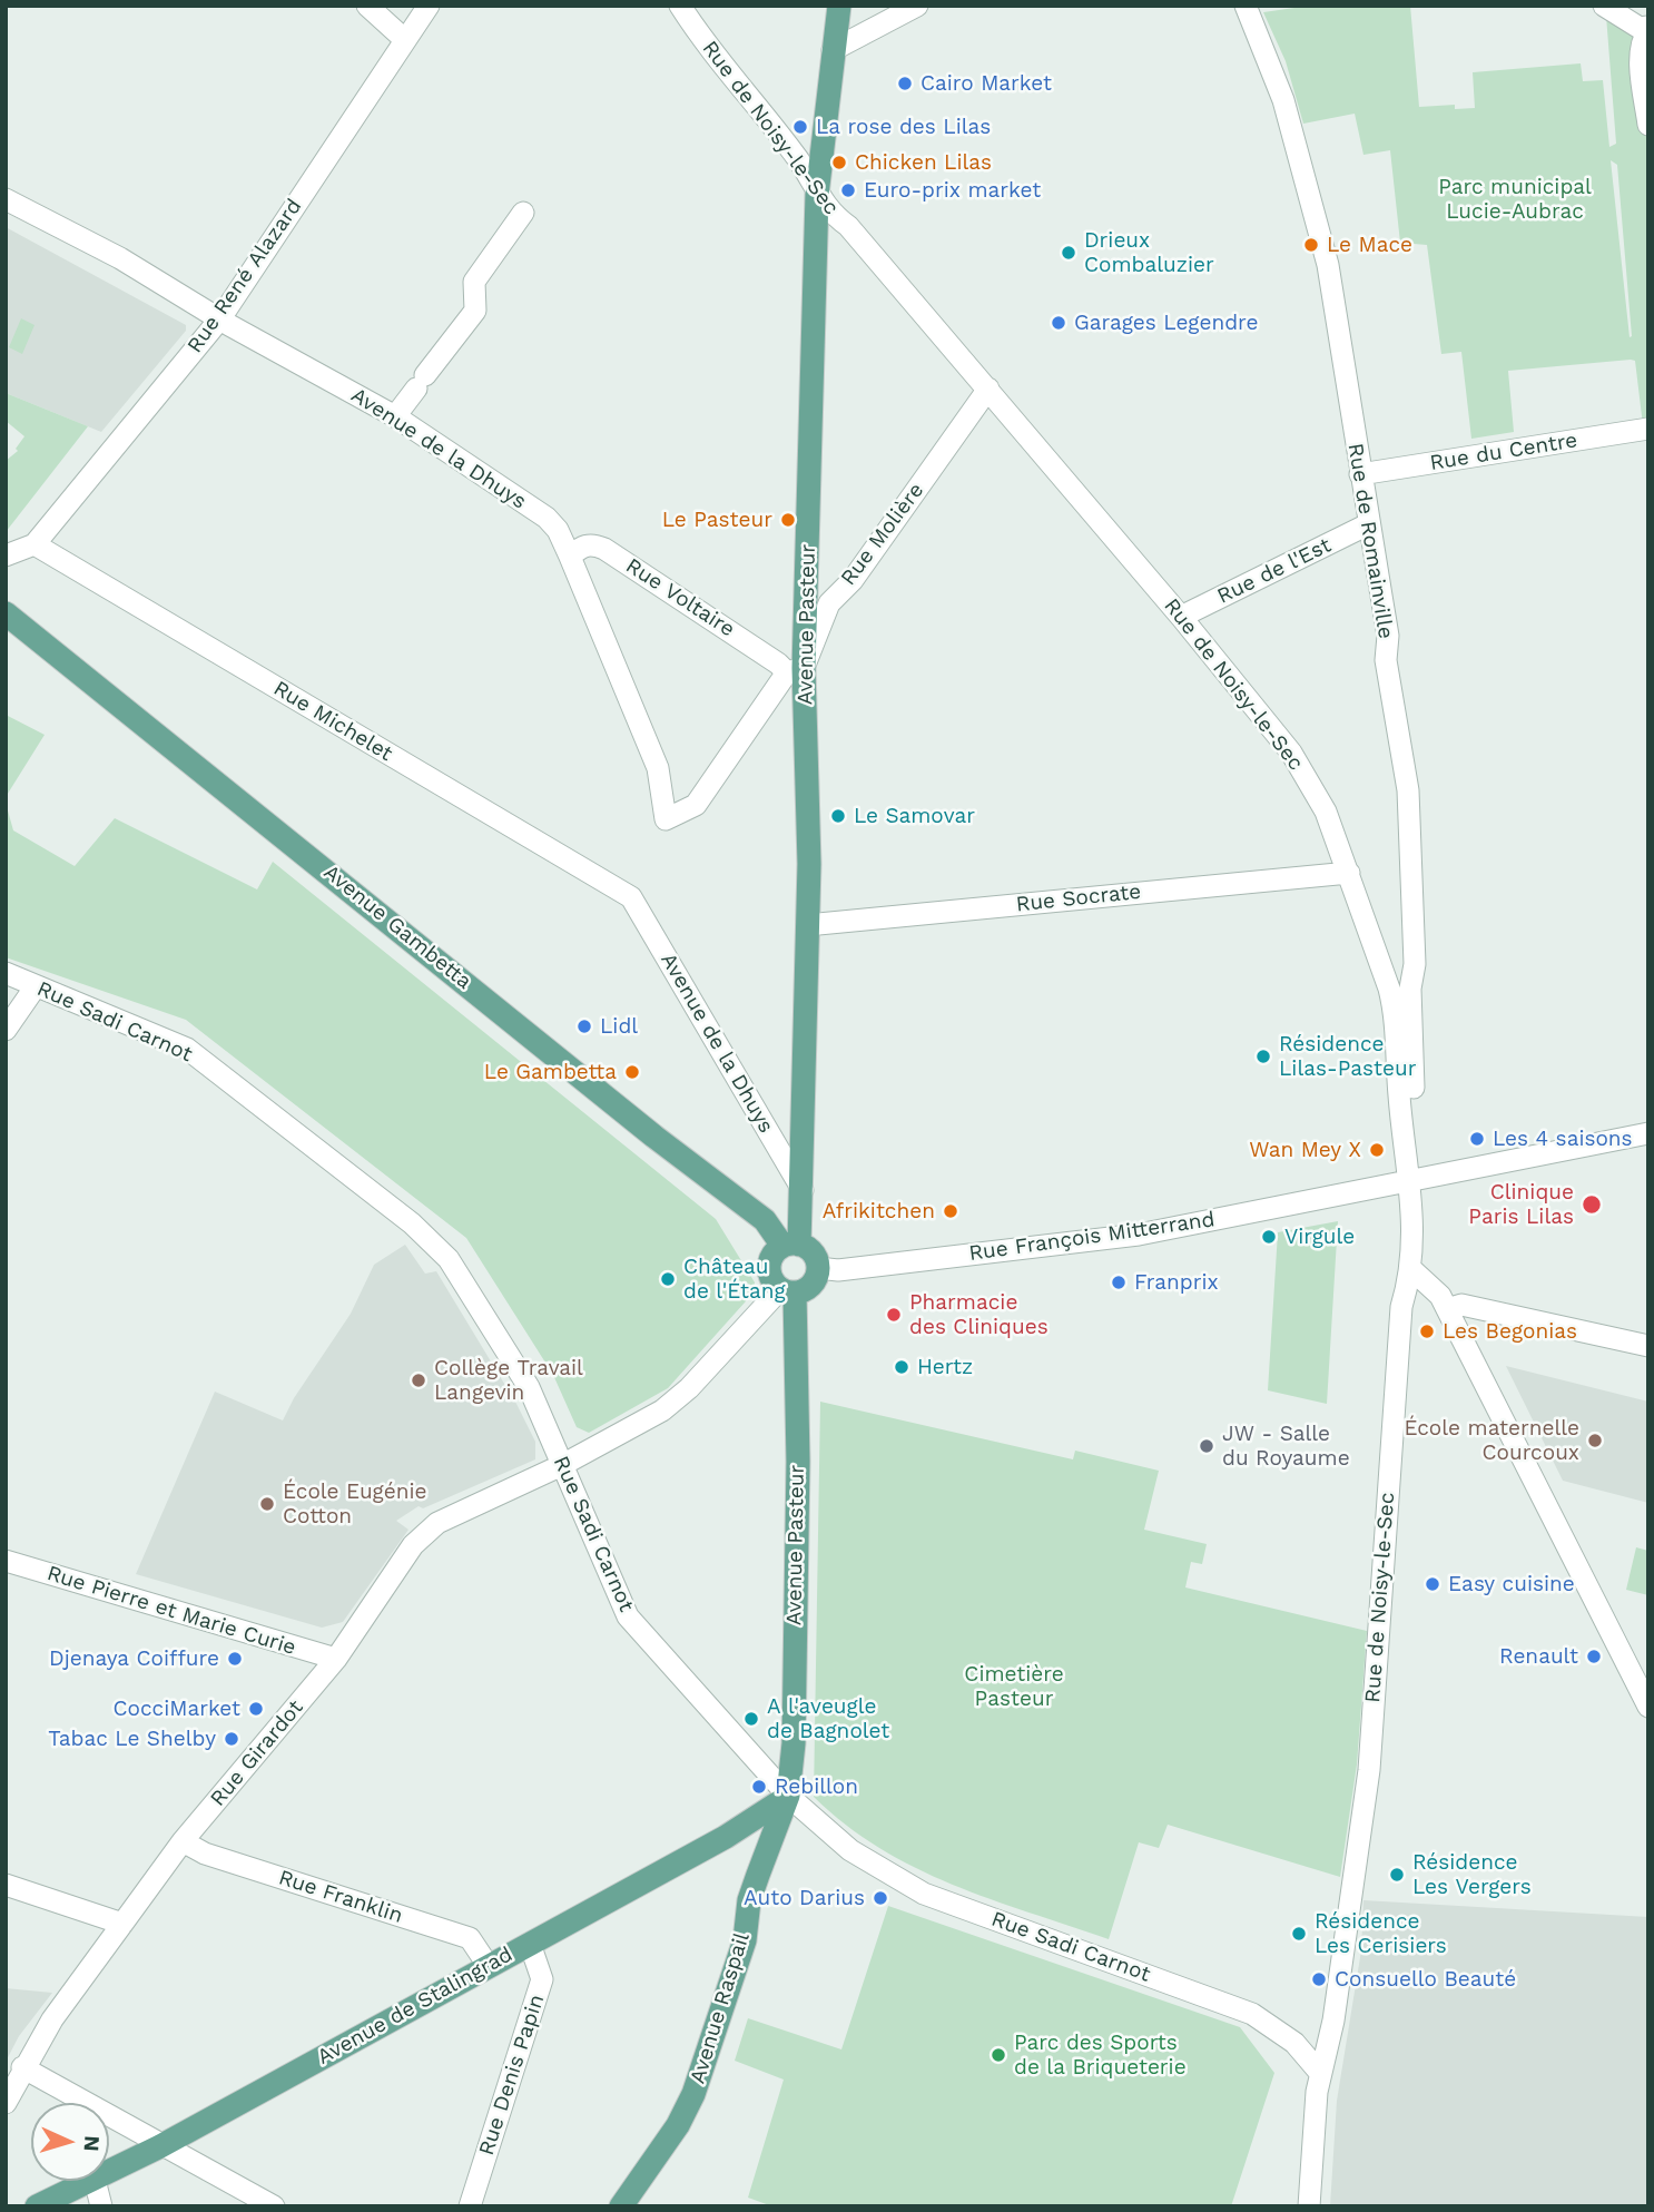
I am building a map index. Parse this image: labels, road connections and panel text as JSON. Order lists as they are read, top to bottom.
{
  "streets": {
    "main road": [
      "Avenue Pasteur",
      "Avenue Gambetta",
      "Avenue de Stalingrad",
      "Avenue Raspail"
    ],
    "street": [
      "Rue de Noisy-le-Sec",
      "Rue René Alazard",
      "Avenue de la Dhuys",
      "Rue du Centre",
      "Rue Molière",
      "Rue de Romainville",
      "Rue de l'Est",
      "Rue Voltaire",
      "Rue Michelet",
      "Rue Socrate",
      "Rue Sadi Carnot",
      "Rue François Mitterrand",
      "Rue Pierre et Marie Curie",
      "Rue Girardot",
      "Rue Franklin",
      "Rue Denis Papin"
    ]
  },
  "crossings": [
    ["Rue de Noisy-le-Sec", "Rue Molière"],
    ["Rue de Noisy-le-Sec", "Rue de Romainville"],
    ["Rue de Noisy-le-Sec", "Rue de l'Est"],
    ["Rue de Noisy-le-Sec", "Avenue Pasteur"],
    ["Rue de Noisy-le-Sec", "Rue Socrate"],
    ["Rue de Noisy-le-Sec", "Rue Sadi Carnot"],
    ["Rue de Noisy-le-Sec", "Rue François Mitterrand"],
    ["Rue René Alazard", "Avenue de la Dhuys"],
    ["Rue René Alazard", "Rue Michelet"],
    ["Avenue de la Dhuys", "Rue Molière"],
    ["Avenue de la Dhuys", "Rue Voltaire"],
    ["Avenue de la Dhuys", "Avenue Pasteur"],
    ["Avenue de la Dhuys", "Rue Michelet"],
    ["Rue du Centre", "Rue de Romainville"],
    ["Rue Molière", "Rue Voltaire"],
    ["Rue Molière", "Avenue Pasteur"],
    ["Rue de Romainville", "Rue de l'Est"],
    ["Rue Voltaire", "Avenue Pasteur"],
    ["Avenue Pasteur", "Rue Socrate"],
    ["Avenue Pasteur", "Avenue Gambetta"],
    ["Avenue Pasteur", "Rue Sadi Carnot"],
    ["Avenue Pasteur", "Rue François Mitterrand"],
    ["Avenue Pasteur", "Avenue de Stalingrad"],
    ["Avenue Pasteur", "Avenue Raspail"],
    ["Avenue Gambetta", "Rue François Mitterrand"],
    ["Rue Sadi Carnot", "Rue Girardot"],
    ["Rue Sadi Carnot", "Avenue de Stalingrad"],
    ["Rue Sadi Carnot", "Avenue Raspail"],
    ["Rue Pierre et Marie Curie", "Rue Girardot"],
    ["Rue Girardot", "Rue Franklin"],
    ["Rue Franklin", "Avenue de Stalingrad"],
    ["Avenue de Stalingrad", "Avenue Raspail"],
    ["Avenue de Stalingrad", "Rue Denis Papin"]
  ],
  "parks": ["Parc municipal Lucie-Aubrac", "Cimetière Pasteur"],
  "places": [
    "Cairo Market",
    "La rose des Lilas",
    "Chicken Lilas",
    "Euro-prix market",
    "Le Mace",
    "Drieux Combaluzier",
    "Garages Legendre",
    "Le Pasteur",
    "Le Samovar",
    "Lidl",
    "Résidence Lilas-Pasteur",
    "Le Gambetta",
    "Les 4 saisons",
    "Wan Mey X",
    "Clinique Paris Lilas",
    "Afrikitchen",
    "Virgule",
    "Château de l'Étang",
    "Franprix",
    "Pharmacie des Cliniques",
    "Les Begonias",
    "Hertz",
    "Collège Travail Langevin",
    "École maternelle Courcoux",
    "JW - Salle du Royaume",
    "École Eugénie Cotton",
    "Easy cuisine",
    "Renault",
    "Djenaya Coiffure",
    "CocciMarket",
    "A l'aveugle de Bagnolet",
    "Tabac Le Shelby",
    "Rebillon",
    "Résidence Les Vergers",
    "Auto Darius",
    "Résidence Les Cerisiers",
    "Consuello Beauté",
    "Parc des Sports de la Briqueterie"
  ],
  "north": "right"
}
